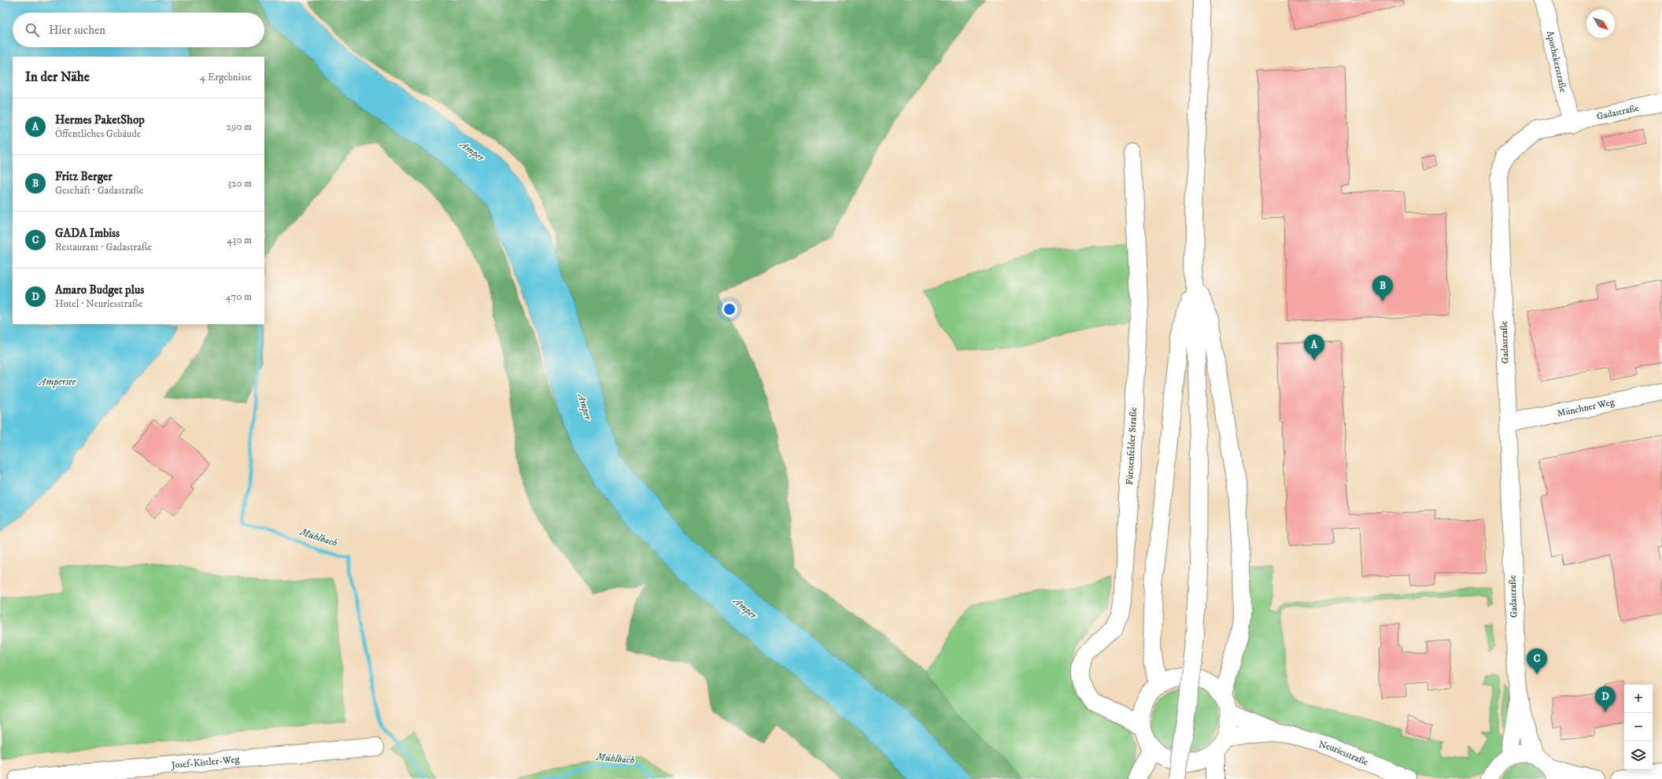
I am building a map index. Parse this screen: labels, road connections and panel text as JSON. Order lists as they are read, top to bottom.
{
  "streets": {
    "main road": [
      "Apothekerstraße",
      "Gadastraße",
      "Münchner Weg",
      "Fürstenfelder Straße",
      "Neuriesstraße",
      "Josef-Kistler-Weg"
    ]
  },
  "crossings": [
    ["Apothekerstraße", "Gadastraße"],
    ["Gadastraße", "Münchner Weg"],
    ["Fürstenfelder Straße", "Neuriesstraße"]
  ],
  "water": ["Amper", "Ampersee", "Mühlbach"],
  "north": "bottom right",
  "page": {
    "search": "Hier suchen",
    "heading": ["In der Nähe", "4 Ergebnisse"],
    "list": [
      {
        "mark": "A",
        "name": "Hermes PaketShop",
        "note": "Öffentliches Gebäude",
        "value": "290 m"
      },
      {
        "mark": "B",
        "name": "Fritz Berger",
        "note": "Geschäft · Gadastraße",
        "value": "320 m"
      },
      {
        "mark": "C",
        "name": "GADA Imbiss",
        "note": "Restaurant · Gadastraße",
        "value": "430 m"
      },
      {
        "mark": "D",
        "name": "Amaro Budget plus",
        "note": "Hotel · Neuriesstraße",
        "value": "470 m"
      }
    ],
    "pins": [
      "B",
      "A",
      "C",
      "D"
    ],
    "map_buttons": ["+", "−"]
  }
}
